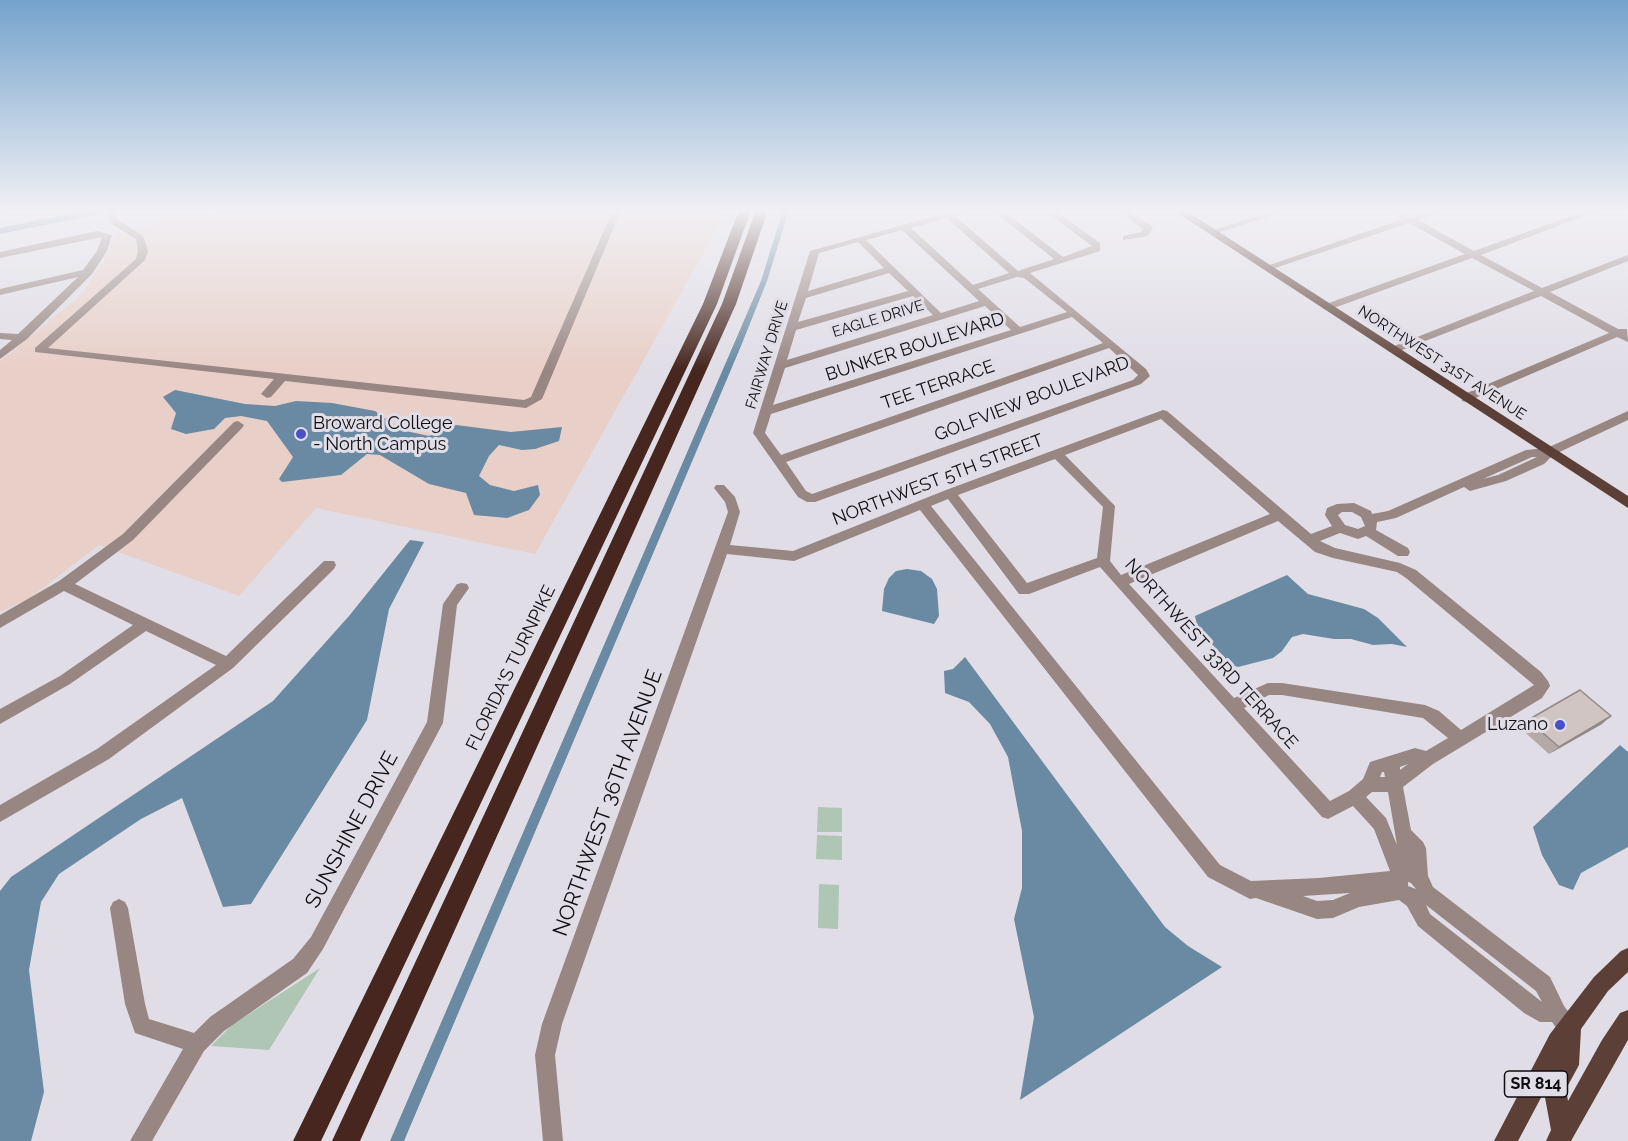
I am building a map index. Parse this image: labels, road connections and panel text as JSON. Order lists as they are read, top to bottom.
{
  "streets": {
    "highway": ["FLORIDA'S TURNPIKE"],
    "main road": ["NORTHWEST 31ST AVENUE", "SR 814"],
    "street": [
      "EAGLE DRIVE",
      "BUNKER BOULEVARD",
      "FAIRWAY DRIVE",
      "TEE TERRACE",
      "GOLFVIEW BOULEVARD",
      "NORTHWEST 5TH STREET",
      "NORTHWEST 33RD TERRACE",
      "NORTHWEST 36TH AVENUE",
      "SUNSHINE DRIVE"
    ]
  },
  "crossings": [
    ["EAGLE DRIVE", "FAIRWAY DRIVE"],
    ["BUNKER BOULEVARD", "FAIRWAY DRIVE"],
    ["BUNKER BOULEVARD", "GOLFVIEW BOULEVARD"],
    ["FAIRWAY DRIVE", "TEE TERRACE"],
    ["FAIRWAY DRIVE", "GOLFVIEW BOULEVARD"],
    ["TEE TERRACE", "GOLFVIEW BOULEVARD"],
    ["NORTHWEST 5TH STREET", "NORTHWEST 33RD TERRACE"],
    ["NORTHWEST 5TH STREET", "NORTHWEST 36TH AVENUE"]
  ],
  "places": ["Broward College - North Campus", "Luzano"]
}
